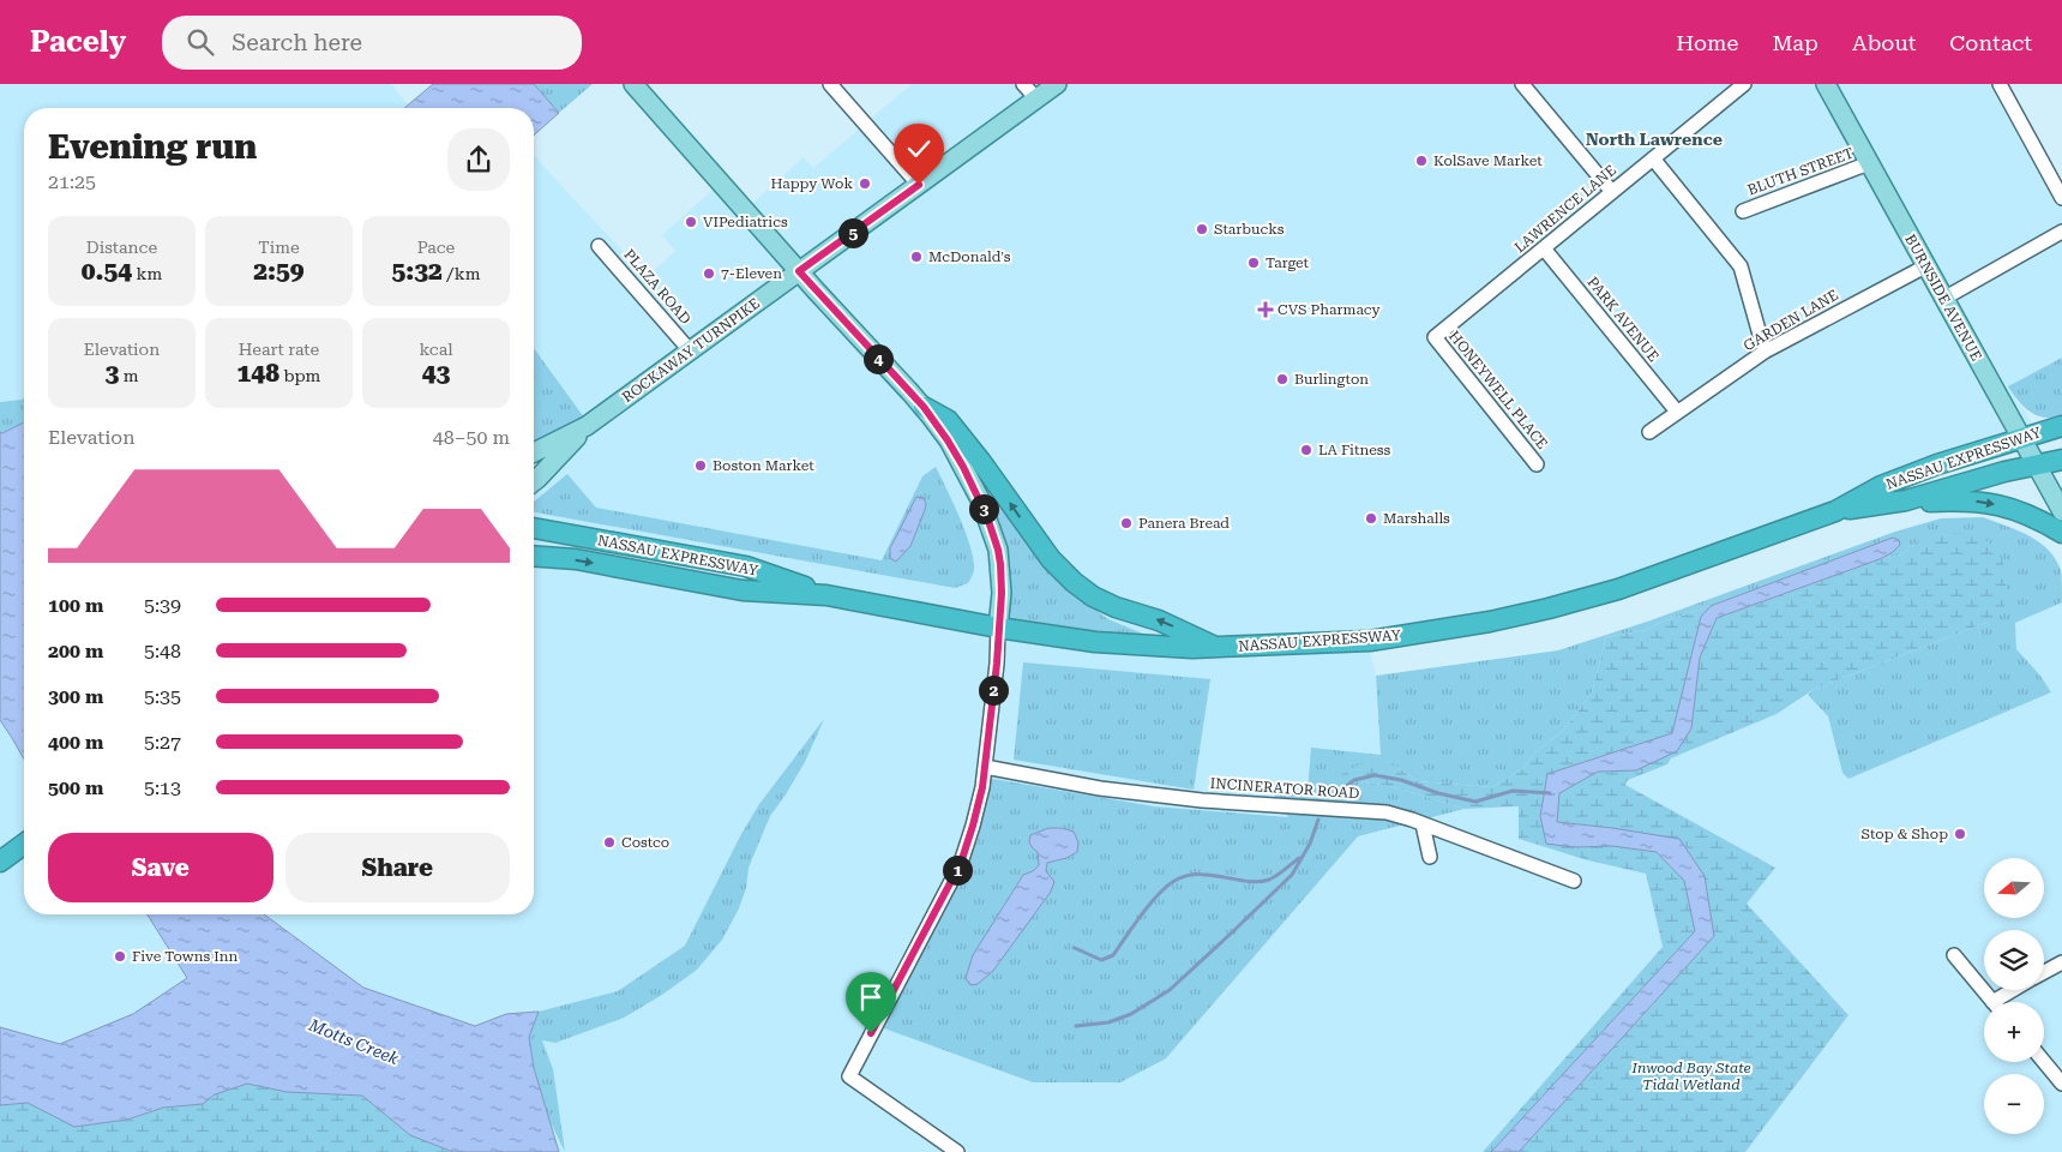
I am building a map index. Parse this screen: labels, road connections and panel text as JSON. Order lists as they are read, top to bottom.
{
  "streets": {
    "highway": ["NASSAU EXPRESSWAY"],
    "main road": ["BURNSIDE AVENUE", "ROCKAWAY TURNPIKE"],
    "street": [
      "BLUTH STREET",
      "LAWRENCE LANE",
      "PLAZA ROAD",
      "PARK AVENUE",
      "GARDEN LANE",
      "HONEYWELL PLACE",
      "INCINERATOR ROAD"
    ]
  },
  "crossings": [
    ["BLUTH STREET", "BURNSIDE AVENUE"],
    ["LAWRENCE LANE", "PARK AVENUE"],
    ["LAWRENCE LANE", "HONEYWELL PLACE"],
    ["PLAZA ROAD", "ROCKAWAY TURNPIKE"],
    ["BURNSIDE AVENUE", "GARDEN LANE"],
    ["BURNSIDE AVENUE", "NASSAU EXPRESSWAY"],
    ["PARK AVENUE", "GARDEN LANE"]
  ],
  "districts": ["North Lawrence"],
  "water": ["Motts Creek"],
  "parks": ["Inwood Bay State Tidal Wetland"],
  "places": {
    "other": [
      "KolSave Market",
      "Happy Wok",
      "VIPediatrics",
      "Starbucks",
      "McDonald's",
      "Target",
      "7-Eleven",
      "Burlington",
      "LA Fitness",
      "Boston Market",
      "Marshalls",
      "Panera Bread",
      "Stop & Shop",
      "Costco",
      "Five Towns Inn"
    ],
    "health": ["CVS Pharmacy"]
  },
  "north": "left",
  "page": {
    "header": "Pacely",
    "search": "Search here",
    "nav": [
      "Home",
      "Map",
      "About",
      "Contact"
    ],
    "heading": ["Evening run", "21:25"],
    "stats": [
      ["Distance", "0.54 km"],
      ["Time", "2:59"],
      ["Pace", "5:32 /km"],
      ["Elevation", "3 m"],
      ["Heart rate", "148 bpm"],
      ["kcal", "43"]
    ],
    "pins": [
      "5",
      "4",
      "3",
      "2",
      "1"
    ],
    "chart": ["Elevation", "48–50 m"],
    "list": [
      {
        "name": "100 m",
        "note": "5:39"
      },
      {
        "name": "200 m",
        "note": "5:48"
      },
      {
        "name": "300 m",
        "note": "5:35"
      },
      {
        "name": "400 m",
        "note": "5:27"
      },
      {
        "name": "500 m",
        "note": "5:13"
      }
    ],
    "buttons": ["Save", "Share"],
    "map_buttons": ["+", "−"]
  }
}
